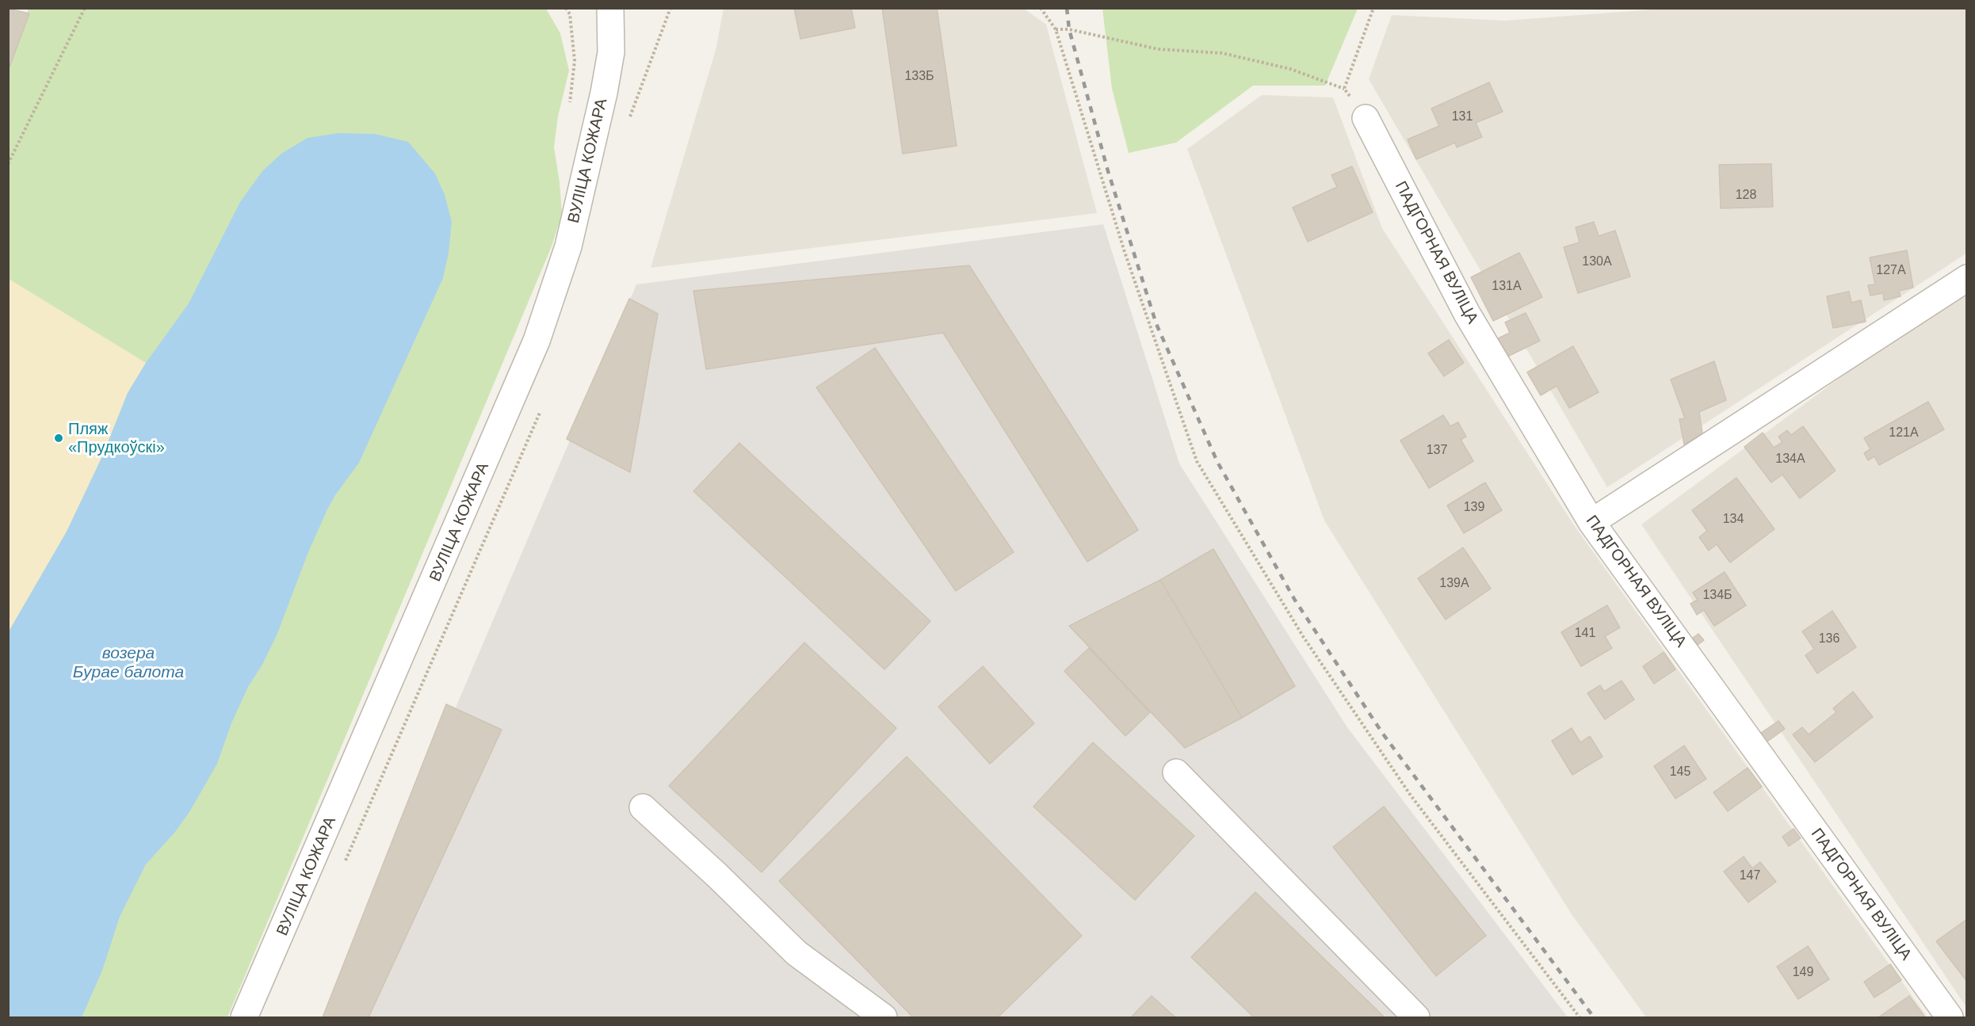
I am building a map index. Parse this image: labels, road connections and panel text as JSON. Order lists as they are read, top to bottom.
{
  "streets": {
    "street": ["ВУЛІЦА КОЖАРА", "ПАДГОРНАЯ ВУЛІЦА"]
  },
  "water": ["возера Бурае балота"],
  "places": ["Пляж «Прудкоўскі»"],
  "house_numbers": [
    "133Б",
    "131",
    "128",
    "130А",
    "127А",
    "131А",
    "121А",
    "137",
    "134А",
    "139",
    "134",
    "139А",
    "134Б",
    "141",
    "136",
    "145",
    "147",
    "149"
  ]
}
